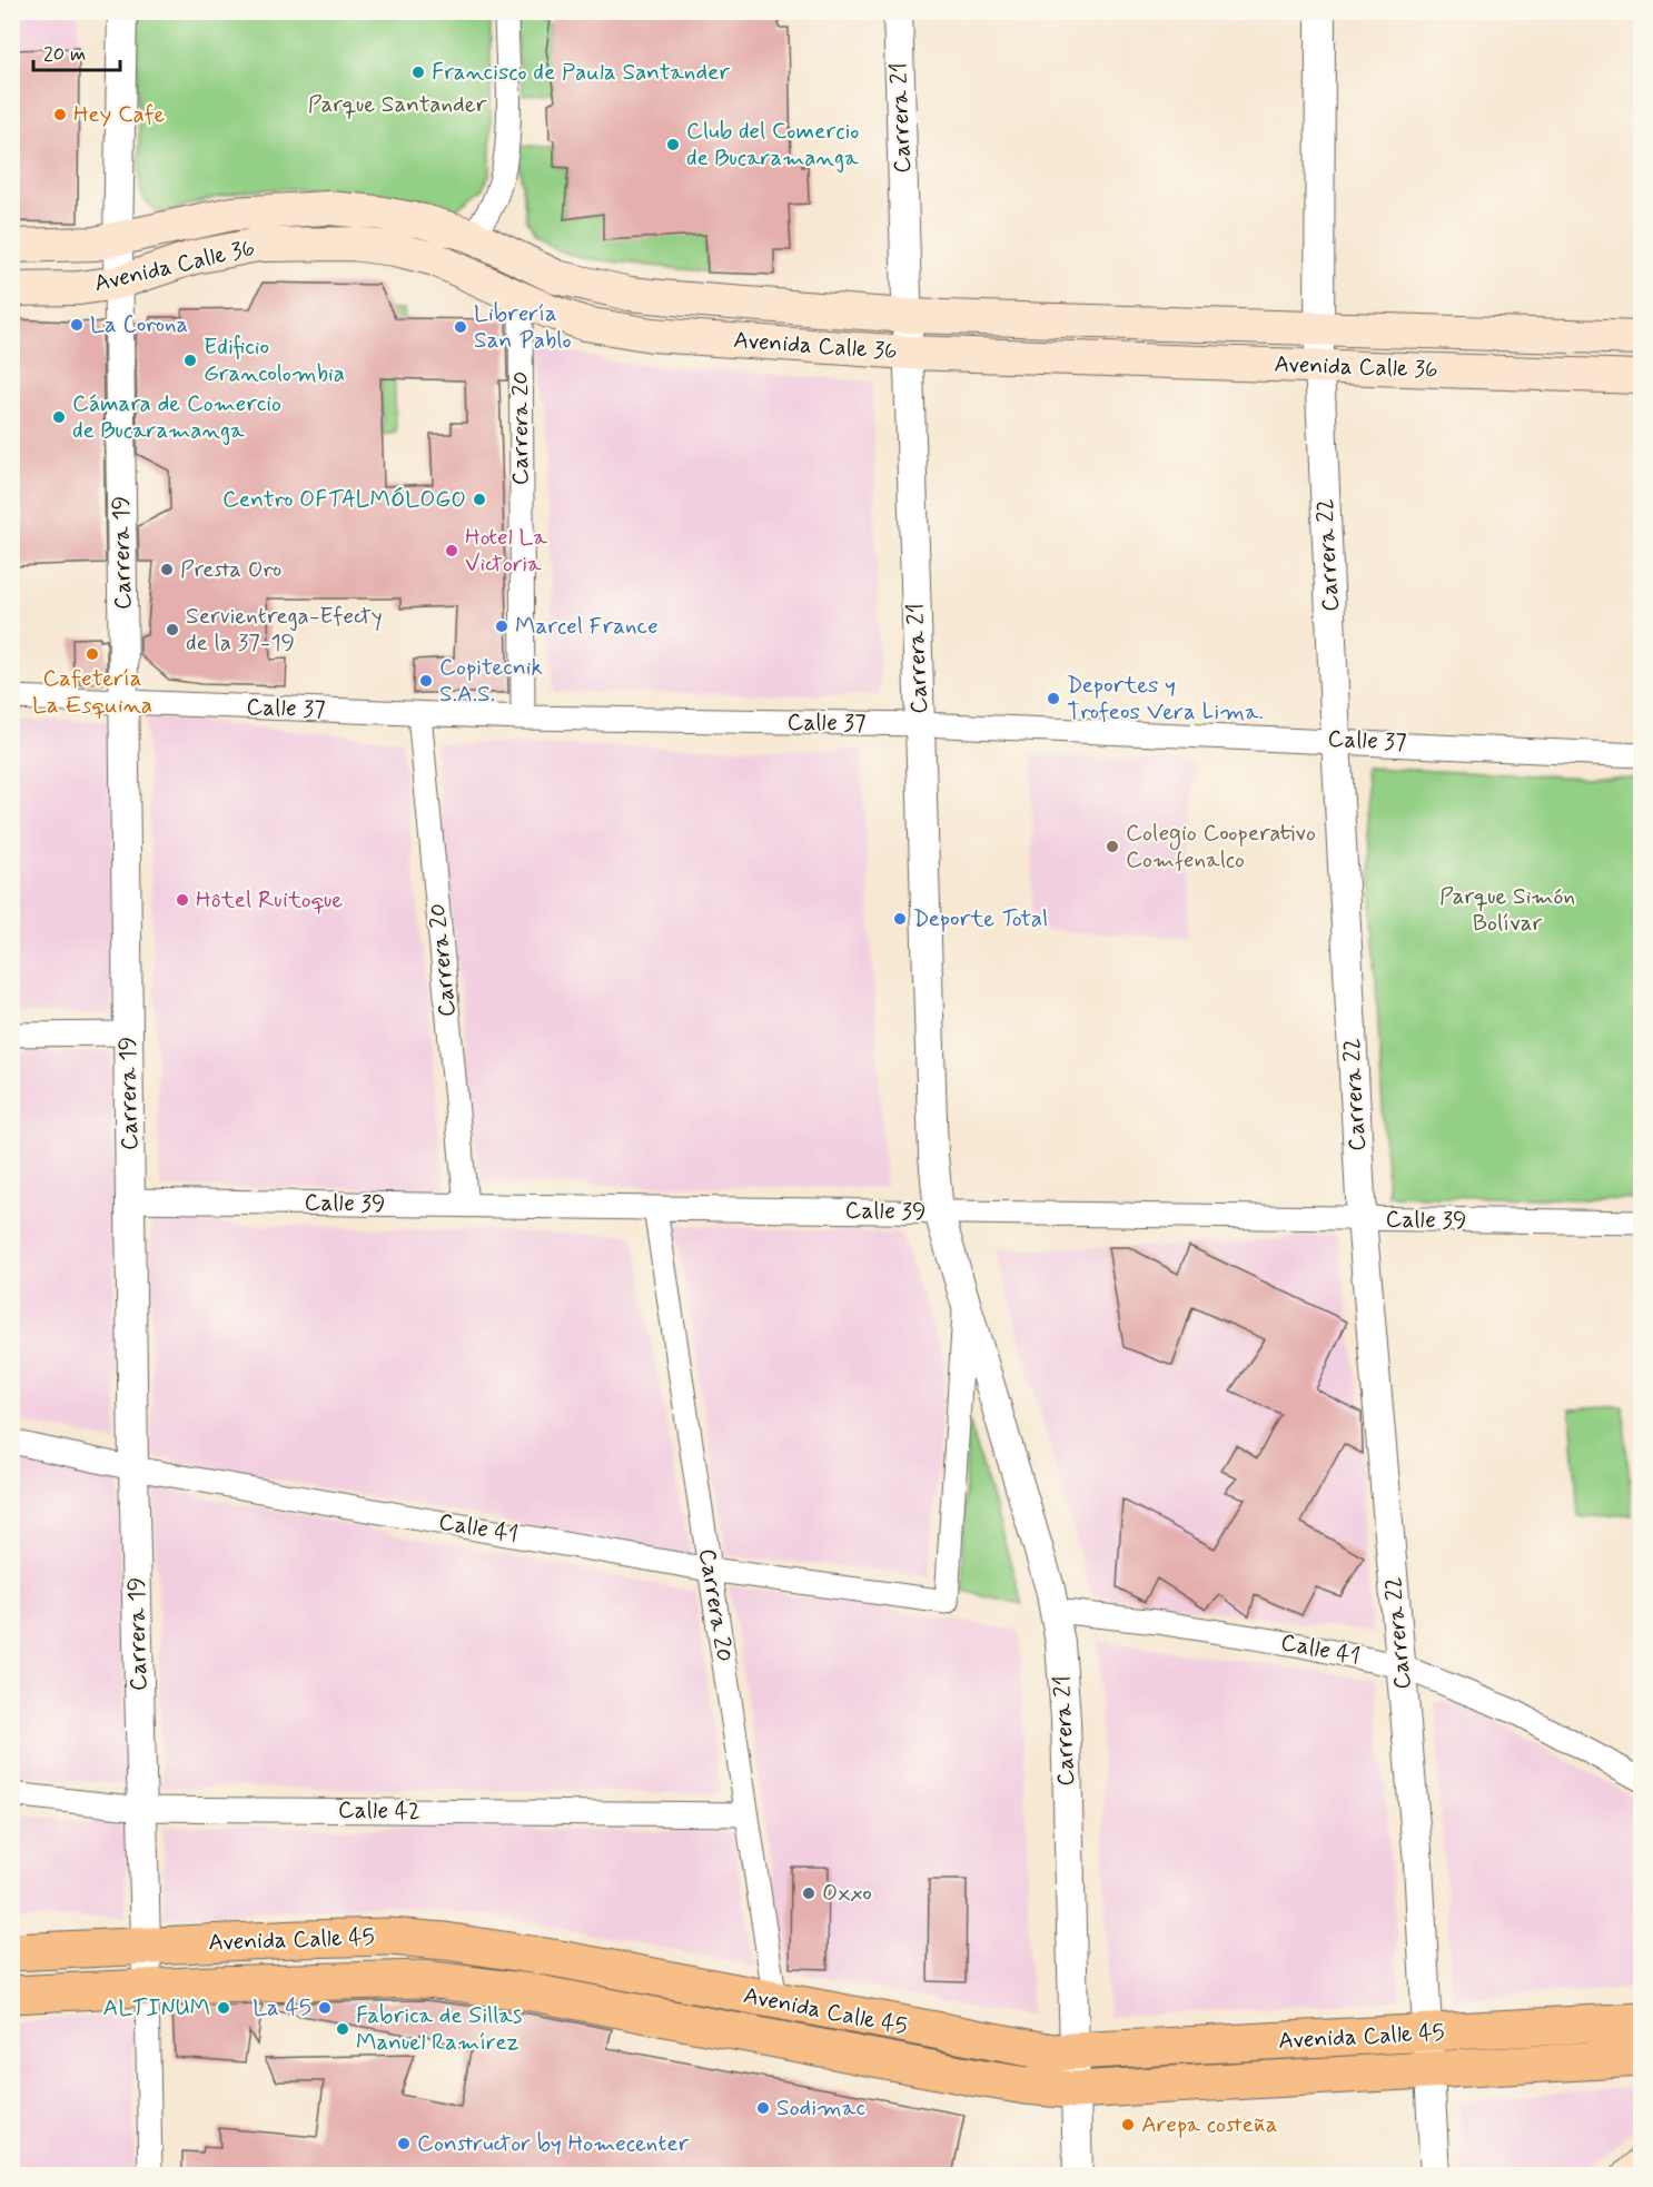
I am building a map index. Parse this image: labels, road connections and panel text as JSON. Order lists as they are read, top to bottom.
{
  "streets": {
    "main road": ["Avenida Calle 36", "Avenida Calle 45"],
    "street": [
      "Carrera 21",
      "Carrera 20",
      "Carrera 19",
      "Carrera 22",
      "Calle 37",
      "Calle 39",
      "Calle 41",
      "Calle 42"
    ]
  },
  "crossings": [
    ["Carrera 21", "Avenida Calle 36"],
    ["Carrera 21", "Calle 37"],
    ["Carrera 21", "Calle 39"],
    ["Carrera 21", "Calle 41"],
    ["Carrera 21", "Avenida Calle 45"],
    ["Avenida Calle 36", "Carrera 20"],
    ["Avenida Calle 36", "Carrera 19"],
    ["Avenida Calle 36", "Carrera 22"],
    ["Carrera 20", "Calle 37"],
    ["Carrera 20", "Calle 39"],
    ["Carrera 20", "Calle 41"],
    ["Carrera 20", "Calle 42"],
    ["Carrera 20", "Avenida Calle 45"],
    ["Carrera 19", "Calle 37"],
    ["Carrera 19", "Calle 39"],
    ["Carrera 19", "Calle 41"],
    ["Carrera 19", "Calle 42"],
    ["Carrera 19", "Avenida Calle 45"],
    ["Carrera 22", "Calle 37"],
    ["Carrera 22", "Calle 39"],
    ["Carrera 22", "Calle 41"],
    ["Carrera 22", "Avenida Calle 45"]
  ],
  "parks": ["Parque Santander", "Parque Simón Bolívar"],
  "places": [
    "Francisco de Paula Santander",
    "Hey Cafe",
    "Club del Comercio de Bucaramanga",
    "La Corona",
    "Librería San Pablo",
    "Edificio Grancolombia",
    "Cámara de Comercio de Bucaramanga",
    "Centro OFTALMÓLOGO",
    "Hotel La Victoria",
    "Presta Oro",
    "Marcel France",
    "Servientrega-Efecty de la 37-19",
    "Cafetería La Esquina",
    "Copitecnik S.A.S.",
    "Deportes y Trofeos Vera Lima.",
    "Colegio Cooperativo Comfenalco",
    "Hôtel Ruitoque",
    "Deporte Total",
    "Oxxo",
    "ALTINUM",
    "La 45",
    "Fabrica de Sillas Manuel Ramírez",
    "Sodimac",
    "Arepa costeña",
    "Constructor by Homecenter"
  ],
  "scale_bar": "20 m"
}
